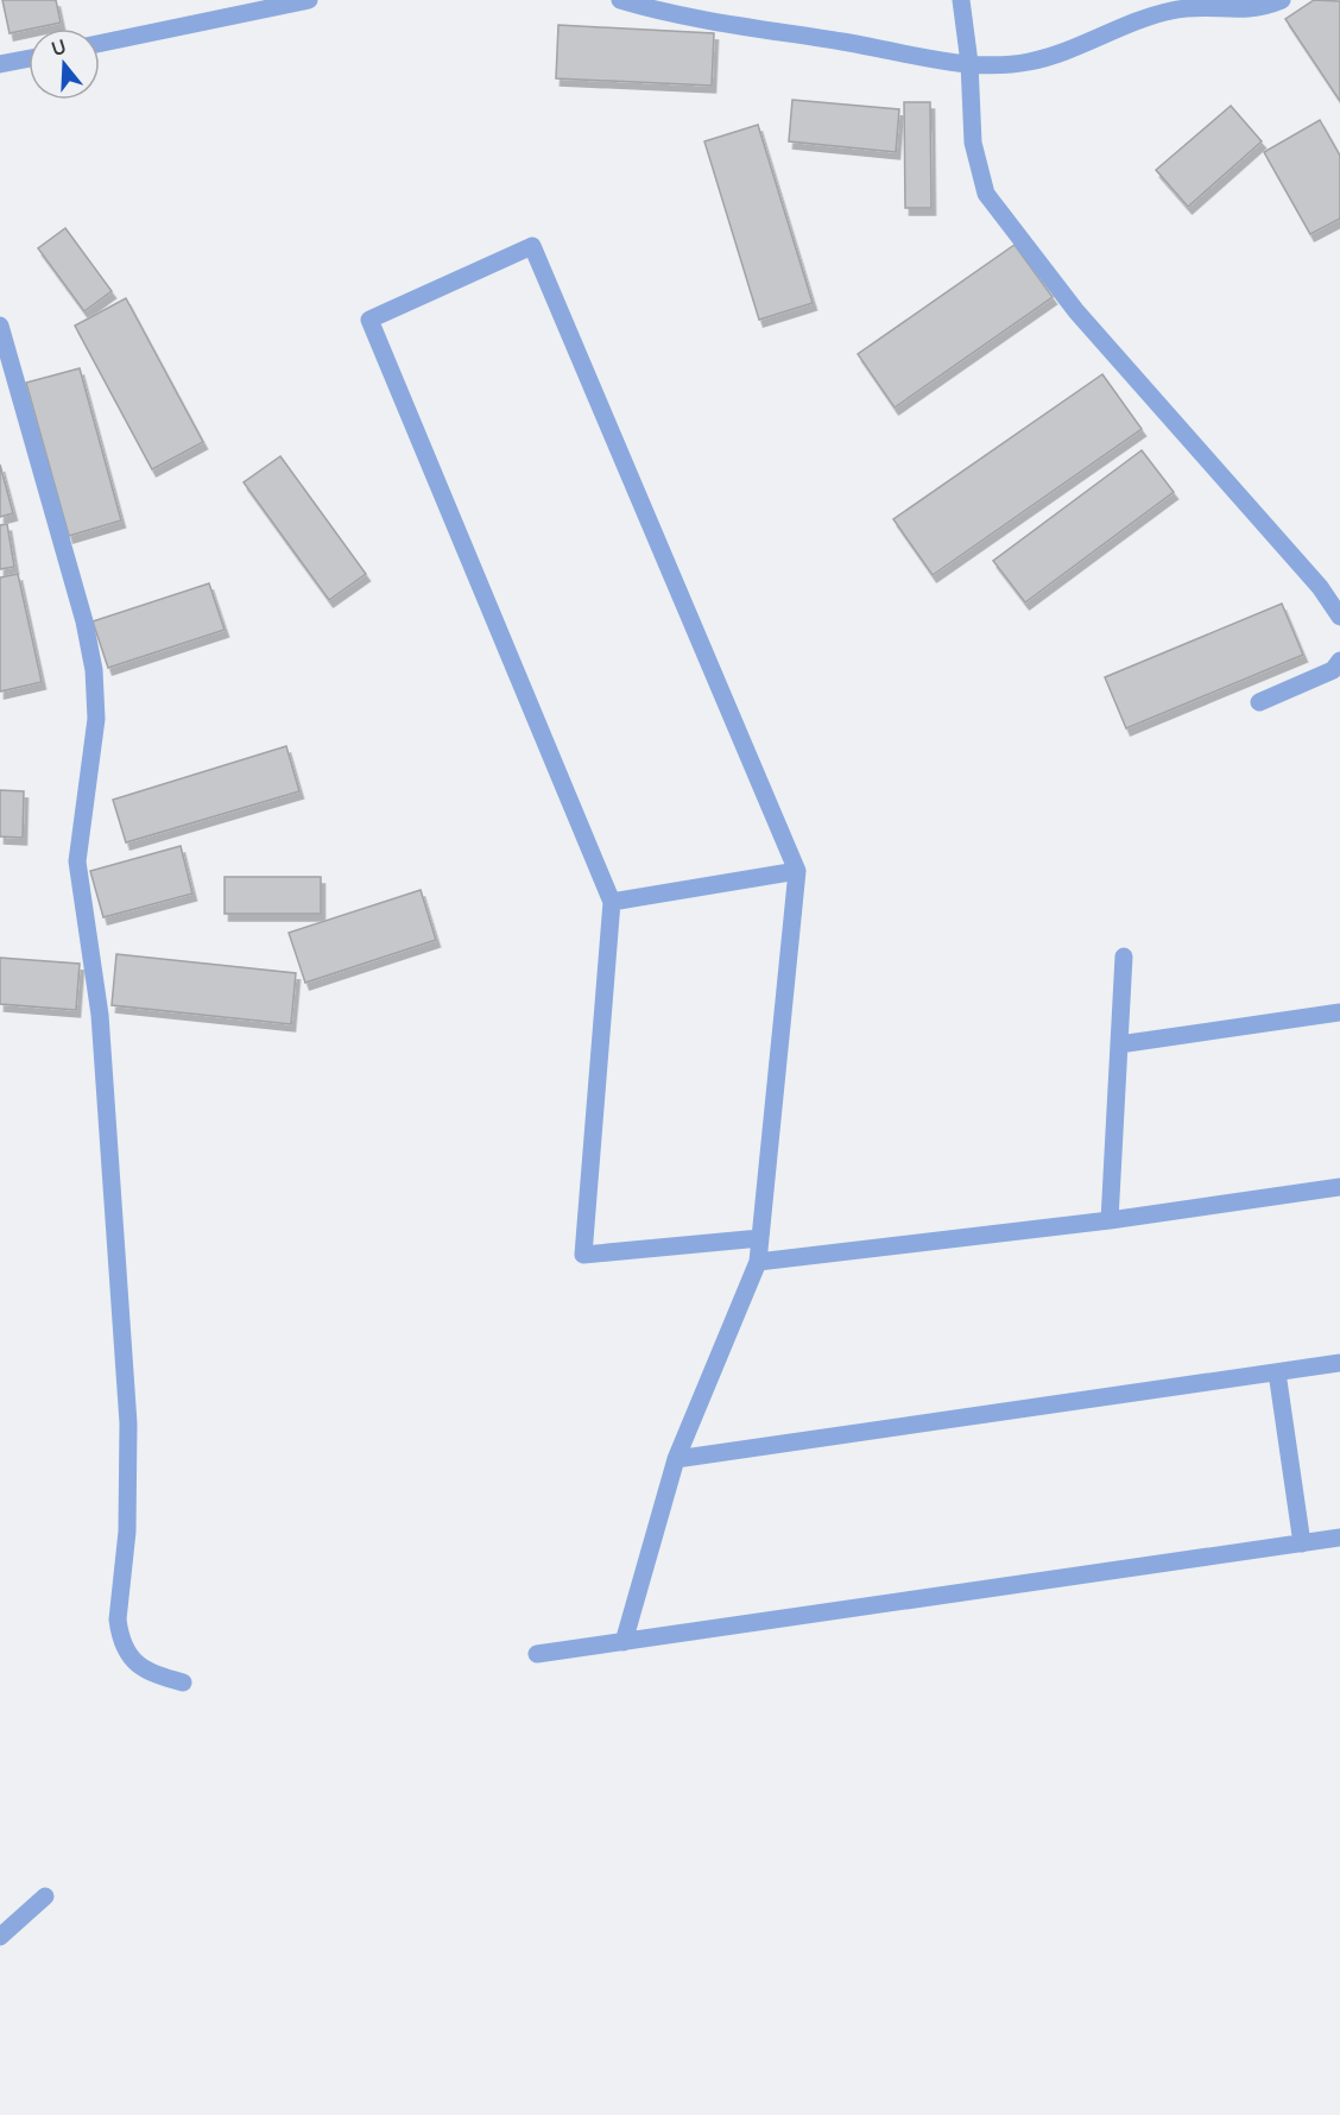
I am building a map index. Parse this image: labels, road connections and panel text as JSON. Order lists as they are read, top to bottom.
{
  "north": "top"
}
